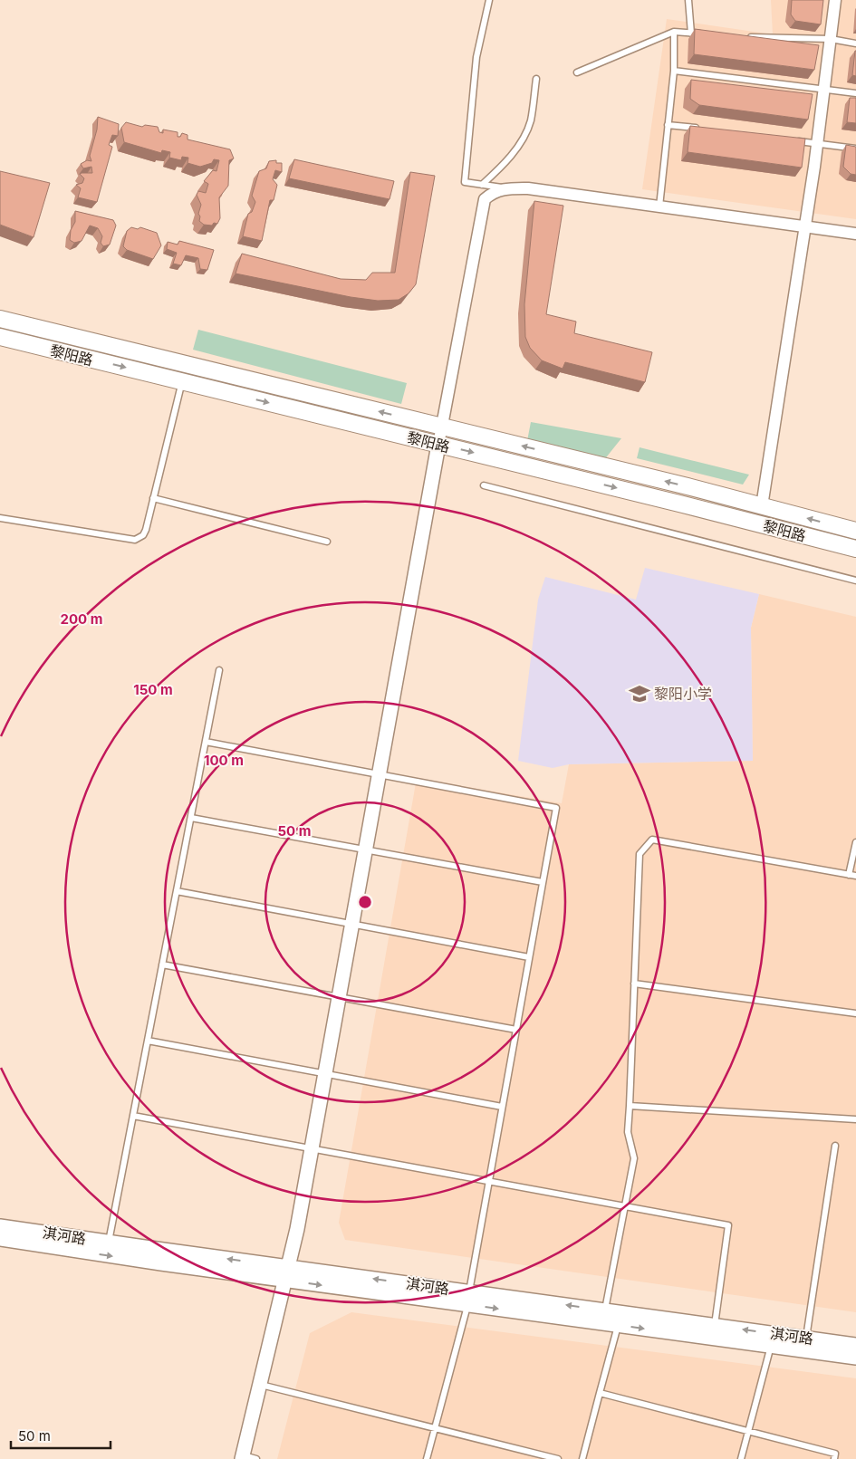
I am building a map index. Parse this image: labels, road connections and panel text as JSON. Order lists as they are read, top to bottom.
{
  "streets": {
    "main road": ["黎阳路"],
    "street": ["淇河路"]
  },
  "places": {
    "school or university": ["黎阳小学"]
  },
  "scale_bar": "50 m",
  "rings": [
    "200 m",
    "150 m",
    "100 m",
    "50 m"
  ]
}
